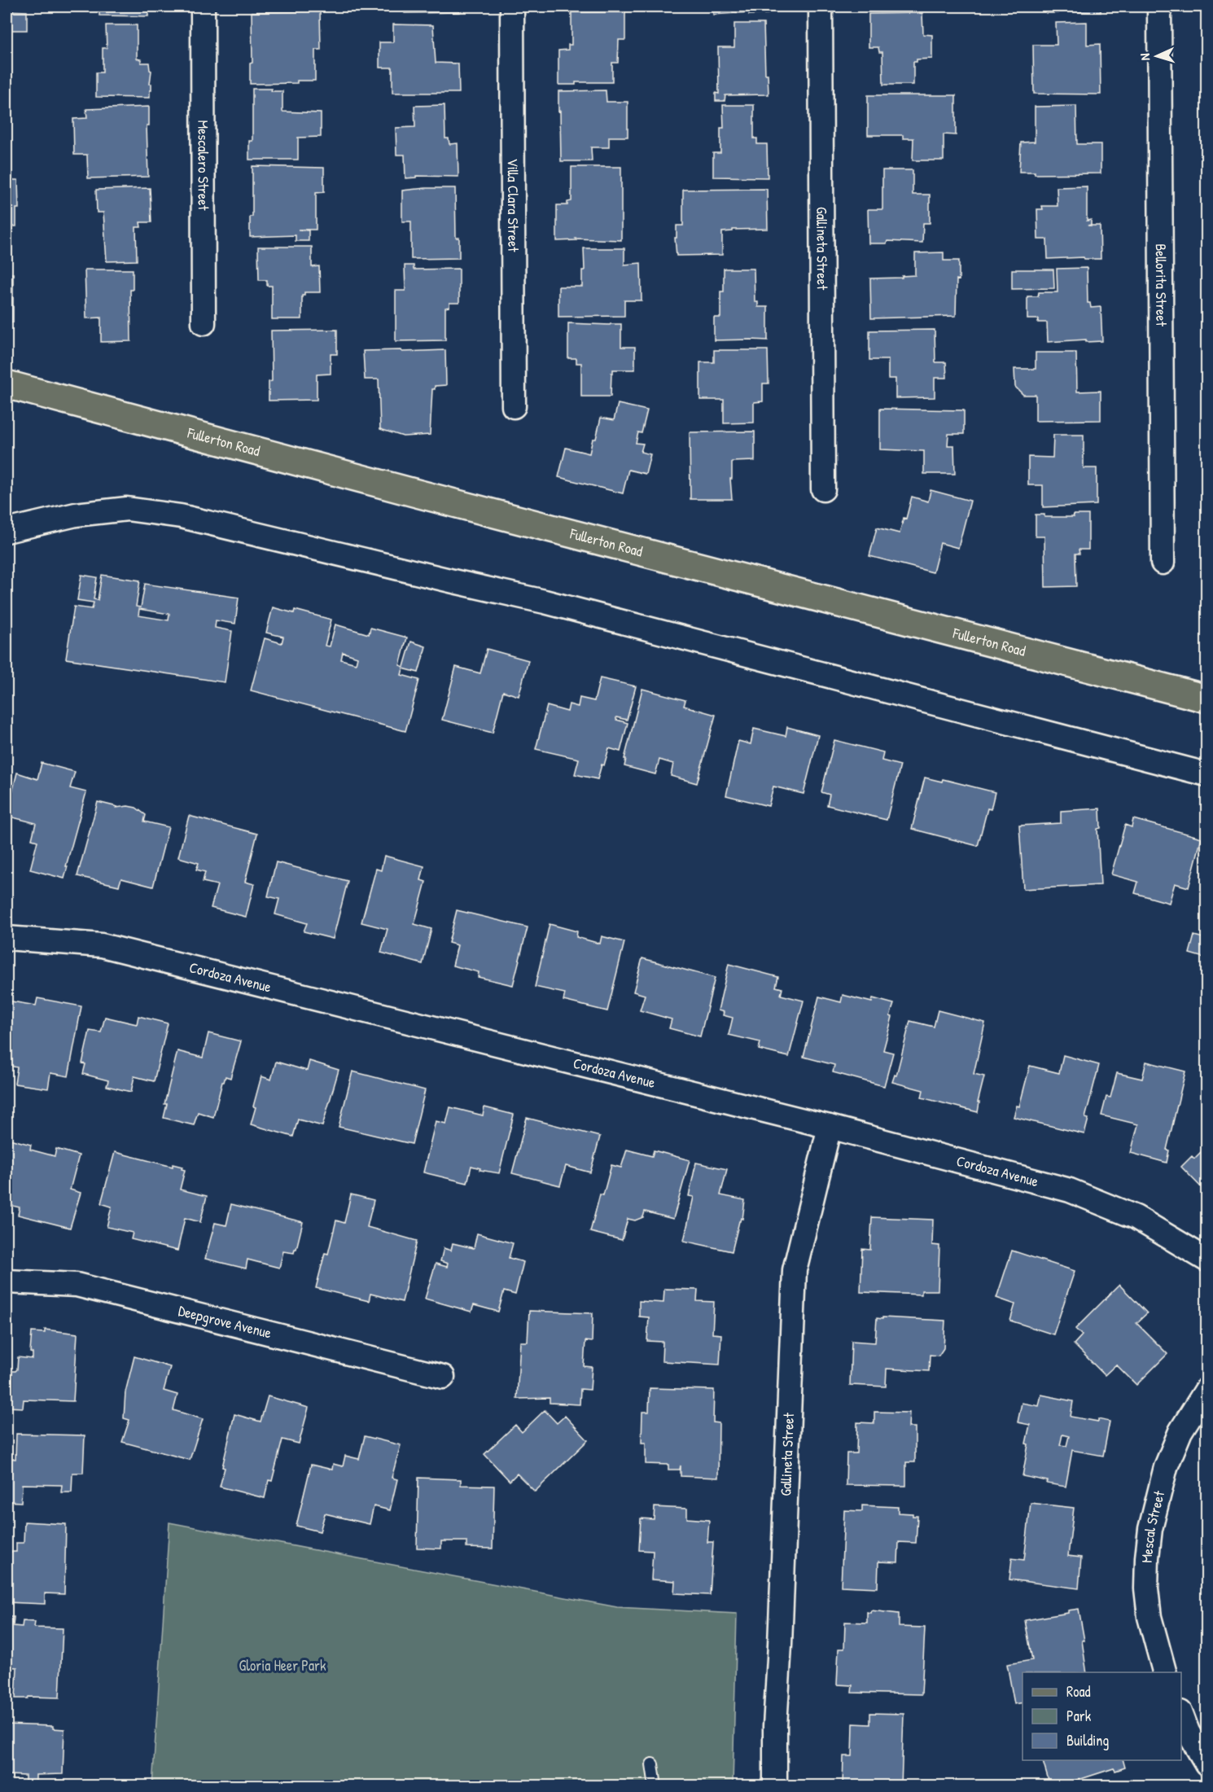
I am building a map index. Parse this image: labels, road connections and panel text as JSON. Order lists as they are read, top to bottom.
{
  "streets": {
    "main road": ["Fullerton Road"],
    "street": [
      "Mescalero Street",
      "Villa Clara Street",
      "Gallineta Street",
      "Bellorita Street",
      "Cordoza Avenue",
      "Deepgrove Avenue",
      "Mescal Street"
    ]
  },
  "crossings": [
    ["Gallineta Street", "Cordoza Avenue"]
  ],
  "parks": ["Gloria Heer Park"],
  "legend": ["Road", "Park", "Building"],
  "north": "left"
}
